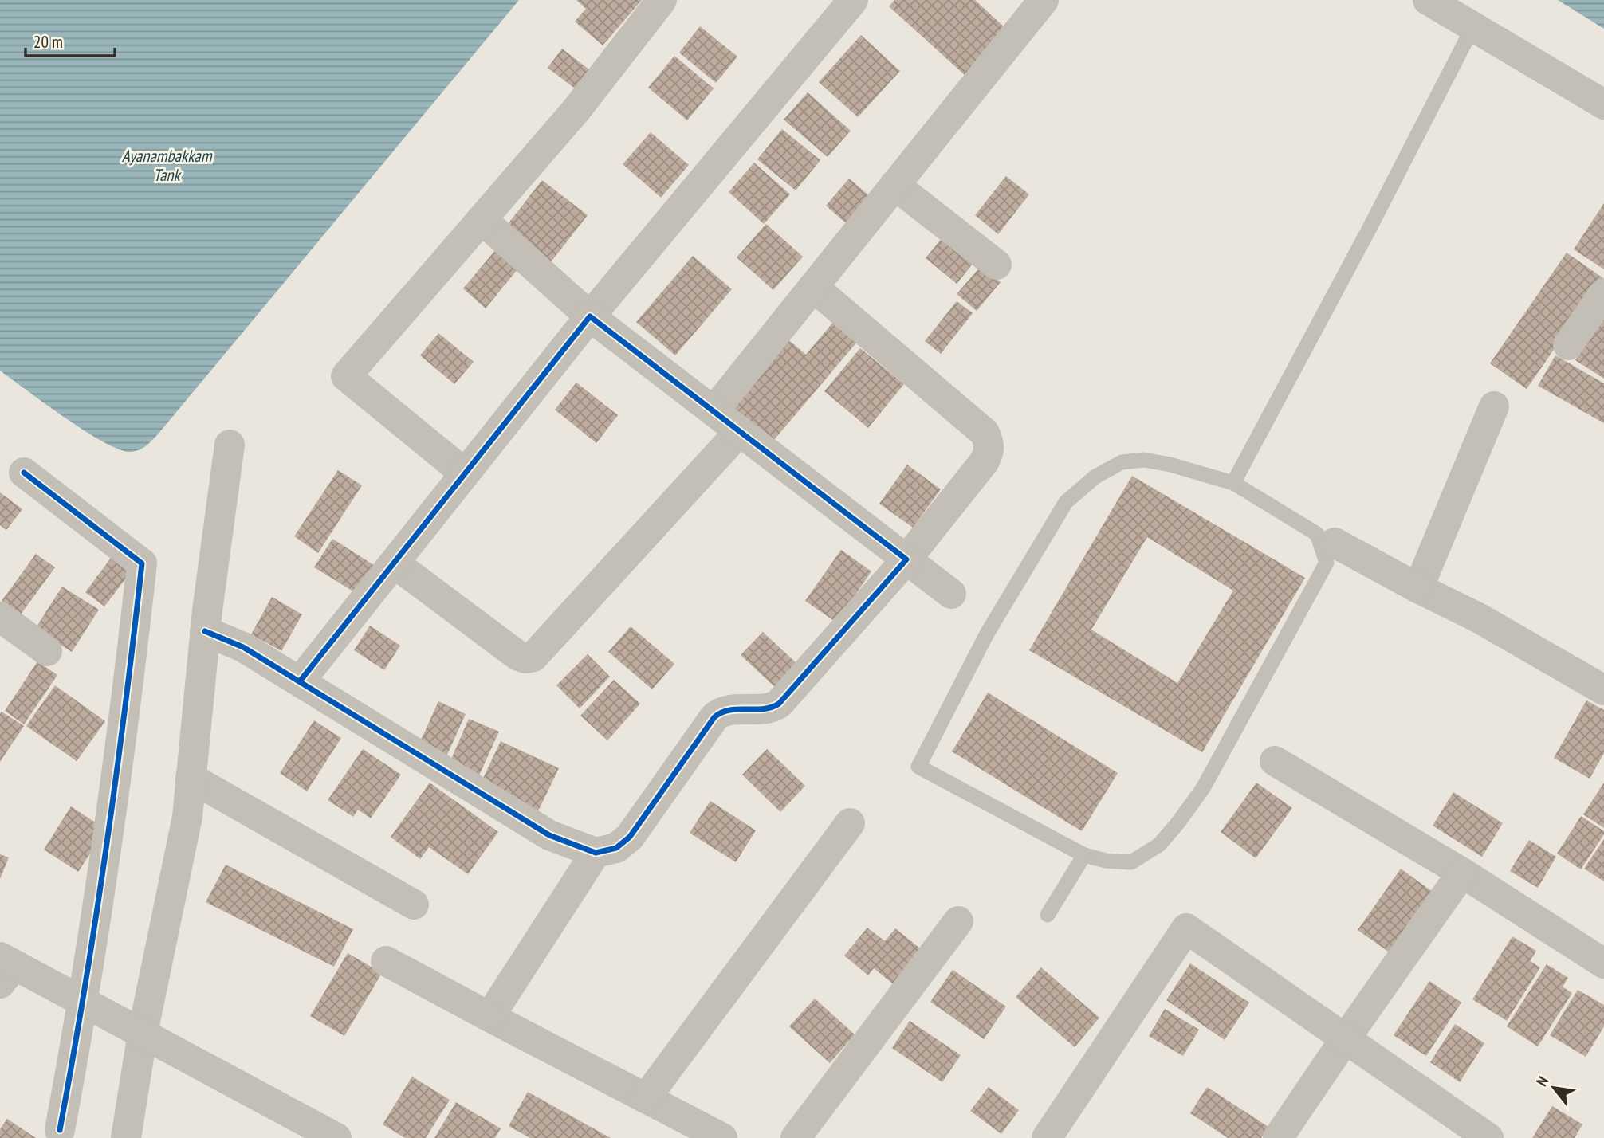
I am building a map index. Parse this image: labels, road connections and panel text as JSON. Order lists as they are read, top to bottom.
{
  "water": ["Ayanambakkam Tank"],
  "scale_bar": "20 m",
  "north": "top left"
}
